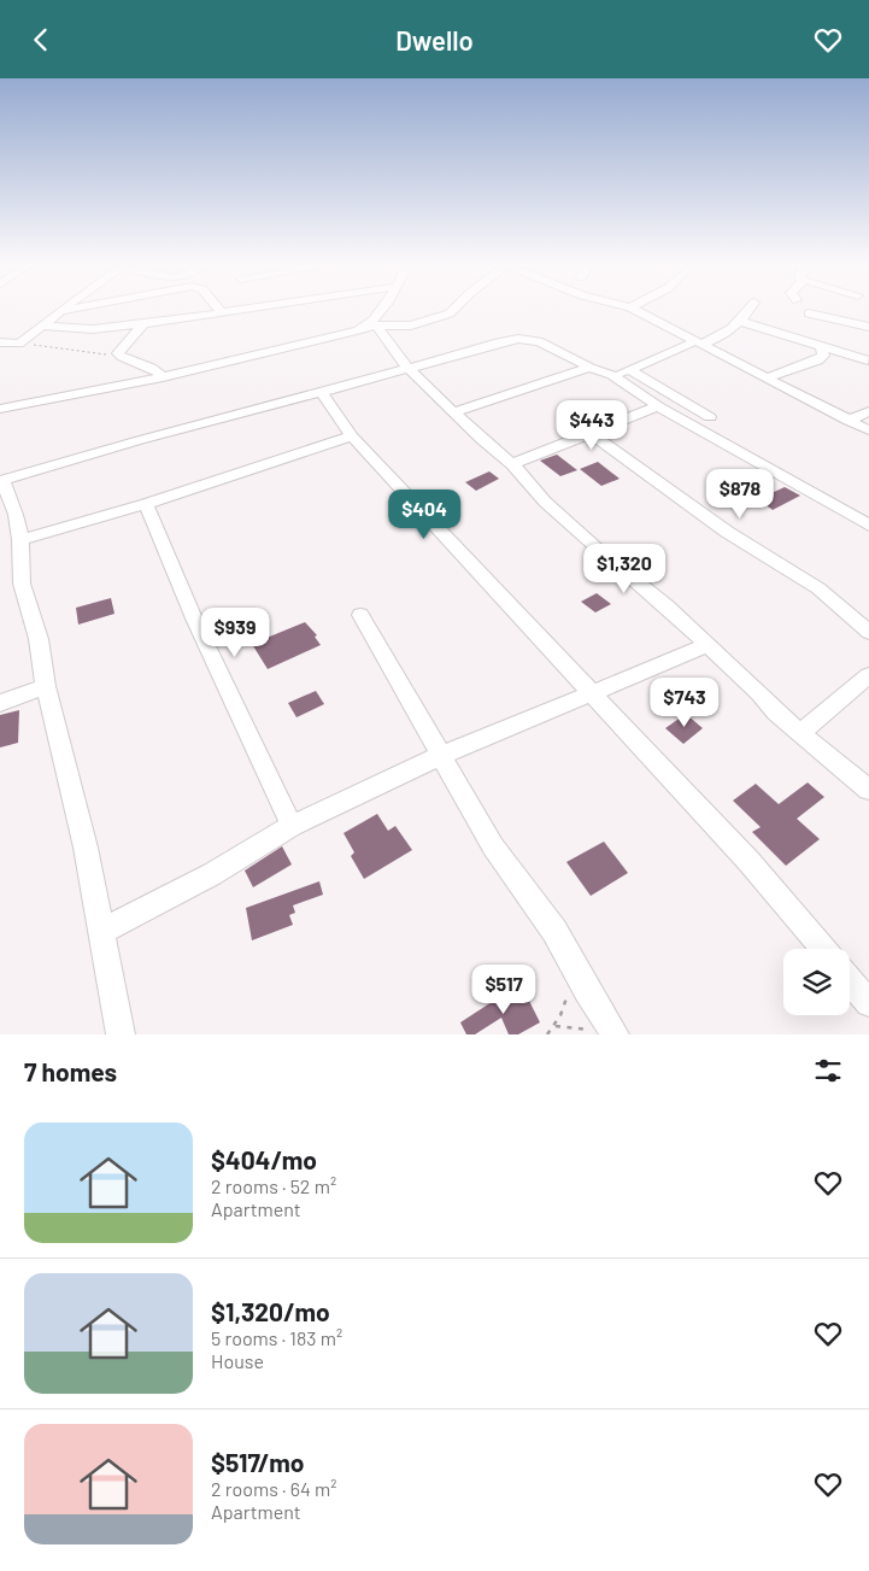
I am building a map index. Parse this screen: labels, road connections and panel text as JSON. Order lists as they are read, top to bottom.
{
  "page": {
    "header": "Dwello",
    "price": [
      "$443",
      "$878",
      "$404",
      "$1,320",
      "$939",
      "$743",
      "$517"
    ],
    "heading": "7 homes",
    "list": [
      {
        "name": "$404/mo",
        "note": "2 rooms · 52 m² · Apartment"
      },
      {
        "name": "$1,320/mo",
        "note": "5 rooms · 183 m² · House"
      },
      {
        "name": "$517/mo",
        "note": "2 rooms · 64 m² · Apartment"
      }
    ]
  }
}
